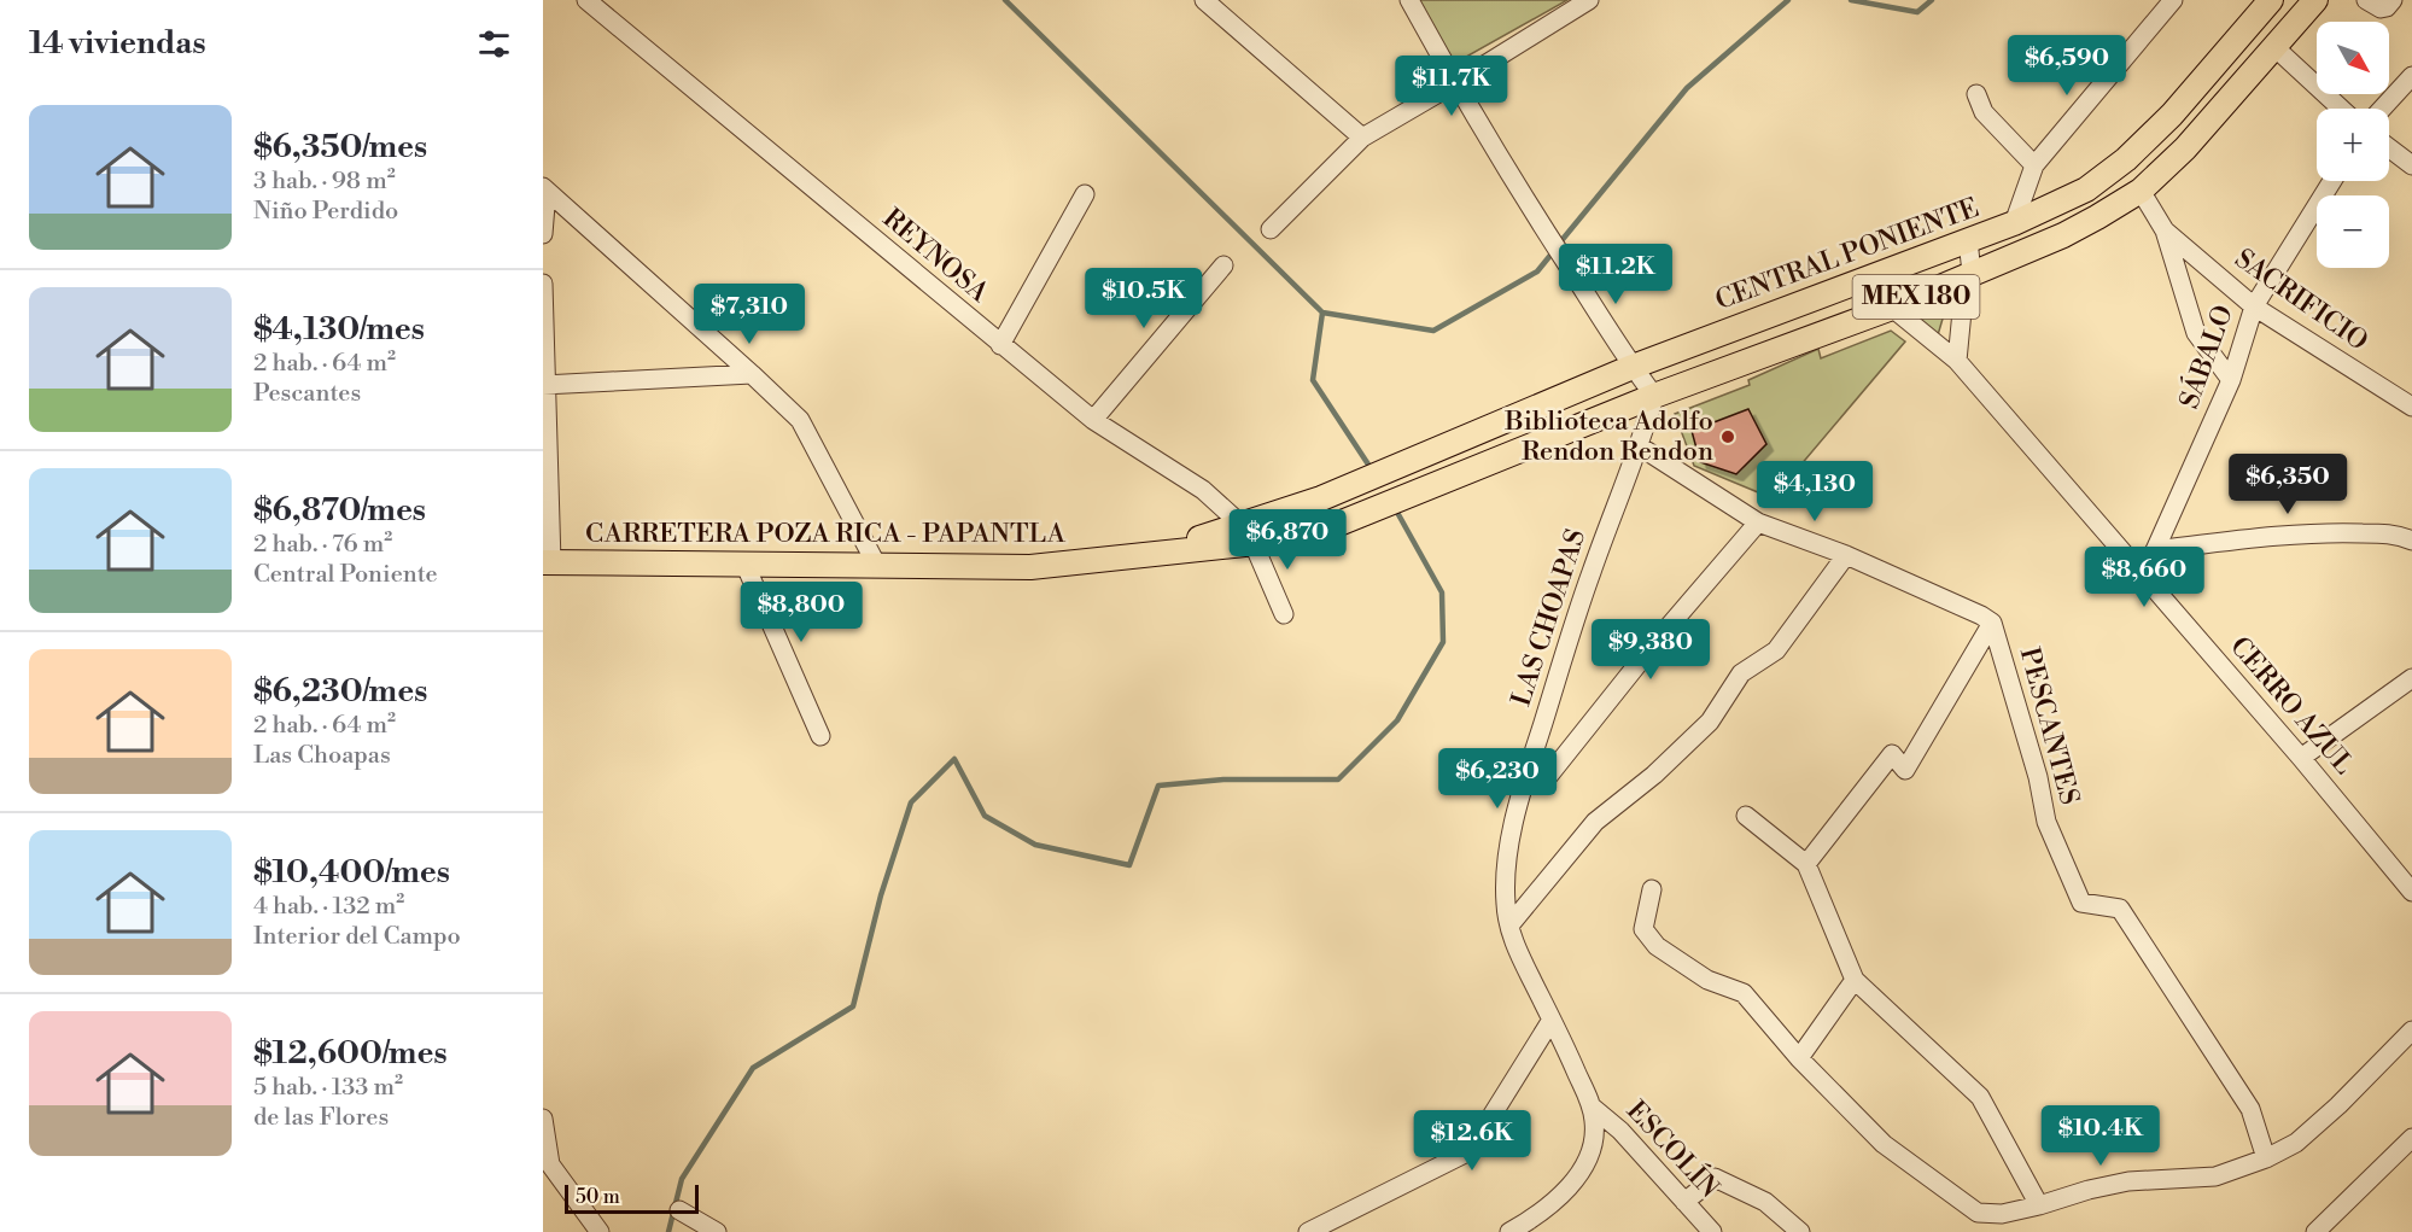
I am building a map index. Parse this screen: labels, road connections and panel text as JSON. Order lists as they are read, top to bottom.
{
  "streets": {
    "main road": ["CENTRAL PONIENTE", "MEX 180", "CARRETERA POZA RICA - PAPANTLA"],
    "street": [
      "REYNOSA",
      "SACRIFICIO",
      "SÁBALO",
      "LAS CHOAPAS",
      "CERRO AZUL",
      "PESCANTES",
      "ESCOLÍN"
    ]
  },
  "crossings": [
    ["CENTRAL PONIENTE", "REYNOSA"],
    ["CENTRAL PONIENTE", "SACRIFICIO"],
    ["CENTRAL PONIENTE", "CARRETERA POZA RICA - PAPANTLA"],
    ["CENTRAL PONIENTE", "LAS CHOAPAS"],
    ["CENTRAL PONIENTE", "CERRO AZUL"],
    ["SACRIFICIO", "SÁBALO"],
    ["SÁBALO", "CERRO AZUL"],
    ["LAS CHOAPAS", "PESCANTES"],
    ["LAS CHOAPAS", "ESCOLÍN"]
  ],
  "places": ["Biblioteca Adolfo Rendon Rendon"],
  "scale_bar": "50 m",
  "north": "bottom right",
  "page": {
    "heading": "14 viviendas",
    "map_buttons": ["+", "−"],
    "price": [
      "$6,590",
      "$11.7K",
      "$11.2K",
      "$10.5K",
      "$7,310",
      "$6,350",
      "$4,130",
      "$6,870",
      "$8,660",
      "$8,800",
      "$9,380",
      "$6,230",
      "$10.4K",
      "$12.6K"
    ],
    "list": [
      {
        "name": "$6,350/mes",
        "note": "3 hab. · 98 m² · Niño Perdido"
      },
      {
        "name": "$4,130/mes",
        "note": "2 hab. · 64 m² · Pescantes"
      },
      {
        "name": "$6,870/mes",
        "note": "2 hab. · 76 m² · Central Poniente"
      },
      {
        "name": "$6,230/mes",
        "note": "2 hab. · 64 m² · Las Choapas"
      },
      {
        "name": "$10,400/mes",
        "note": "4 hab. · 132 m² · Interior del Campo"
      },
      {
        "name": "$12,600/mes",
        "note": "5 hab. · 133 m² · de las Flores"
      }
    ],
    "scale": "50 m"
  }
}
